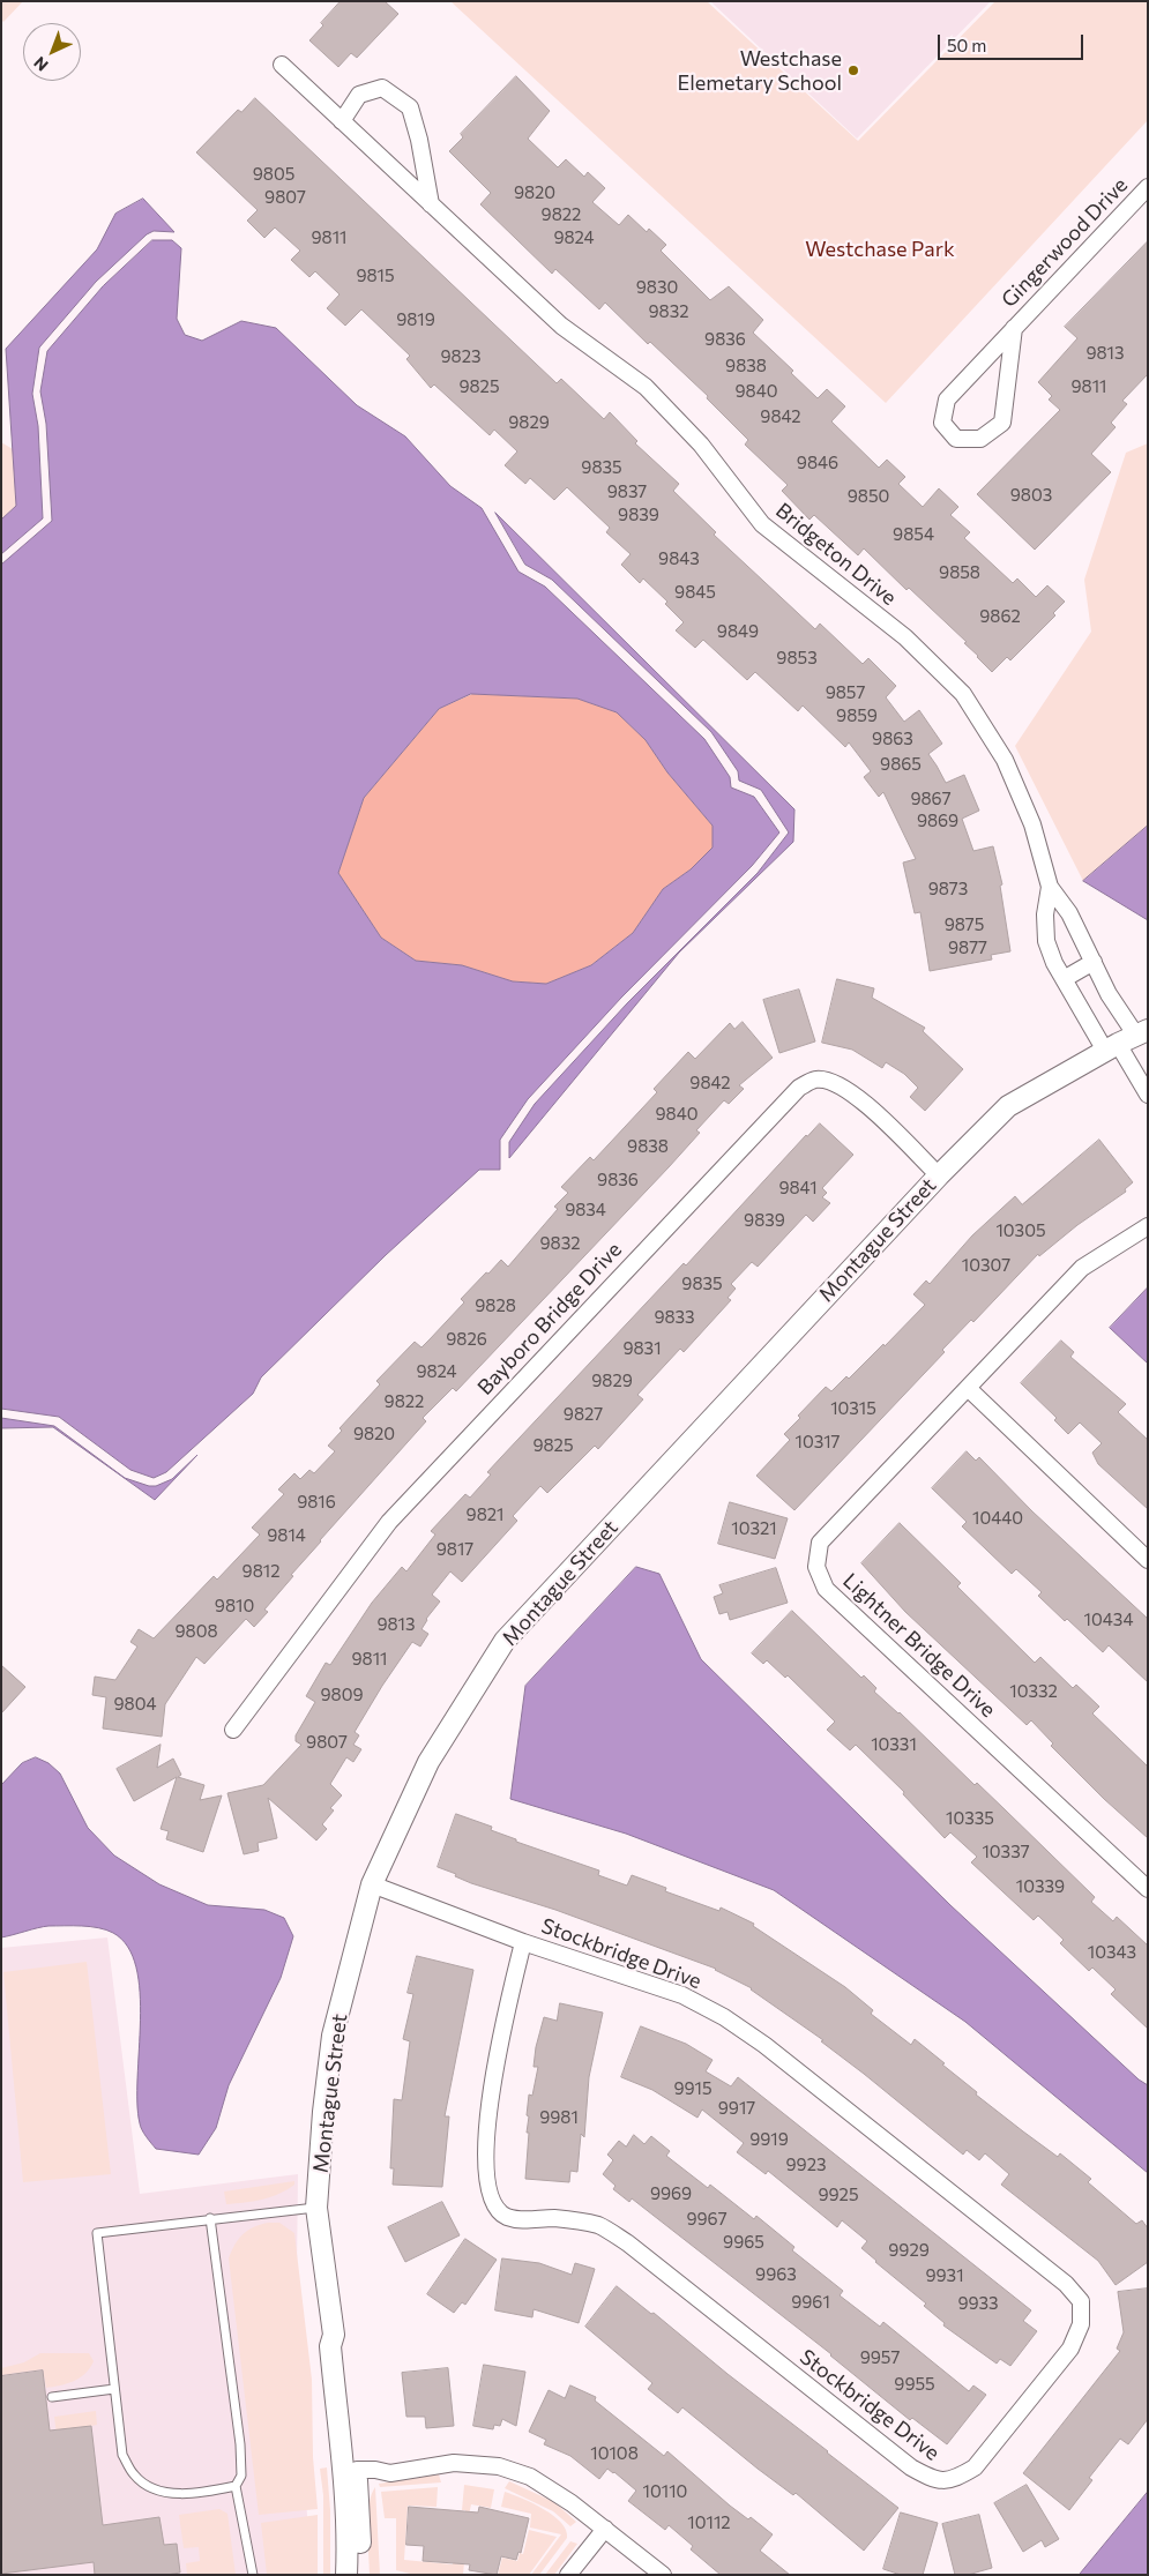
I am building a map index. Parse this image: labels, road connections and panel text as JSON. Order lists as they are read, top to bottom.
{
  "streets": {
    "street": [
      "Gingerwood Drive",
      "Bridgeton Drive",
      "Montague Street",
      "Bayboro Bridge Drive",
      "Lightner Bridge Drive",
      "Stockbridge Drive"
    ]
  },
  "crossings": [
    ["Bridgeton Drive", "Montague Street"],
    ["Montague Street", "Bayboro Bridge Drive"],
    ["Montague Street", "Stockbridge Drive"]
  ],
  "parks": ["Westchase Park"],
  "places": ["Westchase Elemetary School"],
  "house_numbers": [
    "9805",
    "9820",
    "9807",
    "9822",
    "9811",
    "9824",
    "9815",
    "9830",
    "9832",
    "9819",
    "9836",
    "9813",
    "9823",
    "9838",
    "9825",
    "9811",
    "9840",
    "9842",
    "9829",
    "9846",
    "9835",
    "9837",
    "9803",
    "9850",
    "9839",
    "9854",
    "9843",
    "9858",
    "9845",
    "9862",
    "9849",
    "9853",
    "9857",
    "9859",
    "9863",
    "9865",
    "9867",
    "9869",
    "9873",
    "9875",
    "9877",
    "9842",
    "9840",
    "9838",
    "9836",
    "9841",
    "9834",
    "9839",
    "10305",
    "9832",
    "10307",
    "9835",
    "9828",
    "9833",
    "9826",
    "9831",
    "9824",
    "9829",
    "9822",
    "10315",
    "9827",
    "9820",
    "10317",
    "9825",
    "9816",
    "9821",
    "10440",
    "10321",
    "9814",
    "9817",
    "9812",
    "9810",
    "10434",
    "9813",
    "9808",
    "9811",
    "10332",
    "9809",
    "9804",
    "9807",
    "10331",
    "10335",
    "10337",
    "10339",
    "10343",
    "9915",
    "9917",
    "9981",
    "9919",
    "9923",
    "9969",
    "9925",
    "9967",
    "9965",
    "9929",
    "9963",
    "9931",
    "9961",
    "9933",
    "9957",
    "9955",
    "10108",
    "10110",
    "10112"
  ],
  "scale_bar": "50 m",
  "north": "bottom left"
}
